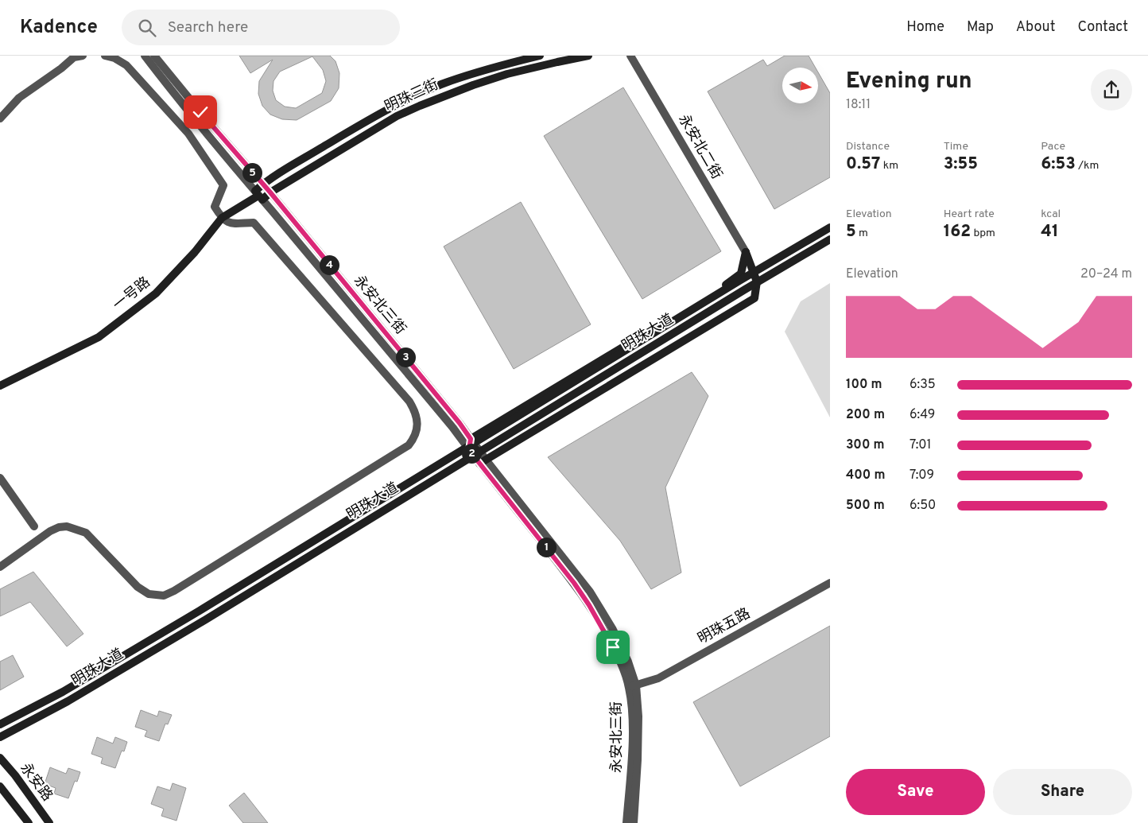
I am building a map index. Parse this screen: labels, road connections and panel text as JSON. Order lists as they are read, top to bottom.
{
  "streets": {
    "street": [
      "明珠三街",
      "永安北二街",
      "一号路",
      "永安北三街",
      "明珠大道",
      "明珠五路",
      "永安路"
    ]
  },
  "crossings": [
    ["明珠三街", "一号路"],
    ["明珠三街", "永安北三街"],
    ["永安北二街", "明珠大道"],
    ["一号路", "永安北三街"],
    ["永安北三街", "明珠大道"],
    ["永安北三街", "明珠五路"]
  ],
  "north": "right",
  "page": {
    "header": "Kadence",
    "search": "Search here",
    "nav": [
      "Home",
      "Map",
      "About",
      "Contact"
    ],
    "heading": ["Evening run", "18:11"],
    "stats": [
      ["Distance", "0.57 km"],
      ["Time", "3:55"],
      ["Pace", "6:53 /km"],
      ["Elevation", "5 m"],
      ["Heart rate", "162 bpm"],
      ["kcal", "41"]
    ],
    "pins": [
      "5",
      "4",
      "3",
      "2",
      "1"
    ],
    "chart": ["Elevation", "20–24 m"],
    "list": [
      {
        "name": "100 m",
        "note": "6:35"
      },
      {
        "name": "200 m",
        "note": "6:49"
      },
      {
        "name": "300 m",
        "note": "7:01"
      },
      {
        "name": "400 m",
        "note": "7:09"
      },
      {
        "name": "500 m",
        "note": "6:50"
      }
    ],
    "buttons": ["Save", "Share"]
  }
}
